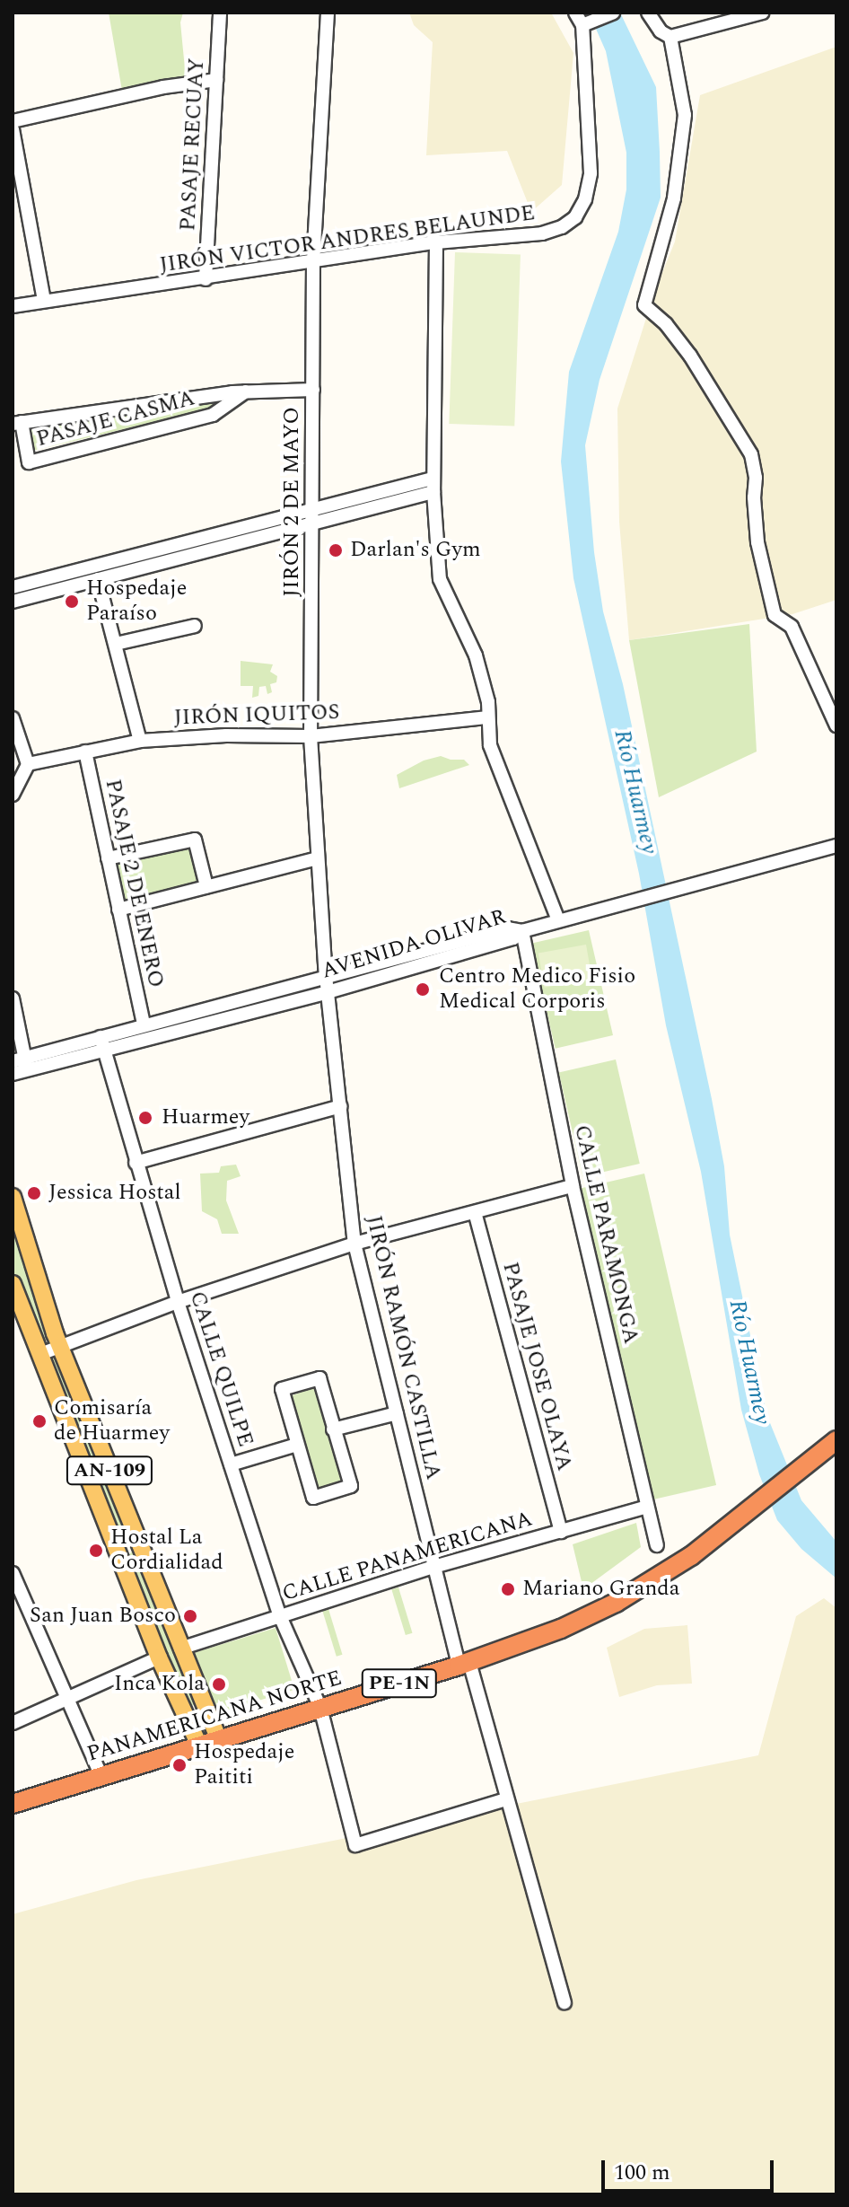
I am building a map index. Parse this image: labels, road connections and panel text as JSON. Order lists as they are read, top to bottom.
{
  "streets": {
    "highway": ["PE-1N", "PANAMERICANA NORTE"],
    "main road": ["AN-109"],
    "street": [
      "PASAJE RECUAY",
      "JIRÓN VICTOR ANDRES BELAUNDE",
      "PASAJE CASMA",
      "JIRÓN 2 DE MAYO",
      "JIRÓN IQUITOS",
      "PASAJE 2 DE ENERO",
      "AVENIDA OLIVAR",
      "CALLE PARAMONGA",
      "JIRÓN RAMÓN CASTILLA",
      "PASAJE JOSE OLAYA",
      "CALLE QUILPE",
      "CALLE PANAMERICANA"
    ]
  },
  "crossings": [
    ["PASAJE RECUAY", "JIRÓN VICTOR ANDRES BELAUNDE"],
    ["JIRÓN VICTOR ANDRES BELAUNDE", "JIRÓN 2 DE MAYO"],
    ["PASAJE CASMA", "JIRÓN 2 DE MAYO"],
    ["JIRÓN 2 DE MAYO", "JIRÓN IQUITOS"],
    ["JIRÓN 2 DE MAYO", "AVENIDA OLIVAR"],
    ["JIRÓN 2 DE MAYO", "JIRÓN RAMÓN CASTILLA"],
    ["JIRÓN IQUITOS", "PASAJE 2 DE ENERO"],
    ["PASAJE 2 DE ENERO", "AVENIDA OLIVAR"],
    ["AVENIDA OLIVAR", "CALLE PARAMONGA"],
    ["AVENIDA OLIVAR", "JIRÓN RAMÓN CASTILLA"],
    ["AVENIDA OLIVAR", "CALLE QUILPE"],
    ["CALLE PARAMONGA", "CALLE PANAMERICANA"],
    ["JIRÓN RAMÓN CASTILLA", "CALLE QUILPE"],
    ["JIRÓN RAMÓN CASTILLA", "CALLE PANAMERICANA"],
    ["JIRÓN RAMÓN CASTILLA", "PANAMERICANA NORTE"],
    ["PASAJE JOSE OLAYA", "CALLE PANAMERICANA"],
    ["CALLE QUILPE", "CALLE PANAMERICANA"],
    ["CALLE QUILPE", "PANAMERICANA NORTE"],
    ["AN-109", "CALLE PANAMERICANA"],
    ["AN-109", "PANAMERICANA NORTE"]
  ],
  "water": ["Río Huarmey"],
  "places": [
    "Darlan's Gym",
    "Hospedaje Paraíso",
    "Centro Medico Fisio Medical Corporis",
    "Huarmey",
    "Jessica Hostal",
    "Comisaría de Huarmey",
    "Hostal La Cordialidad",
    "Mariano Granda",
    "San Juan Bosco",
    "Inca Kola",
    "Hospedaje Paititi"
  ],
  "scale_bar": "100 m"
}
